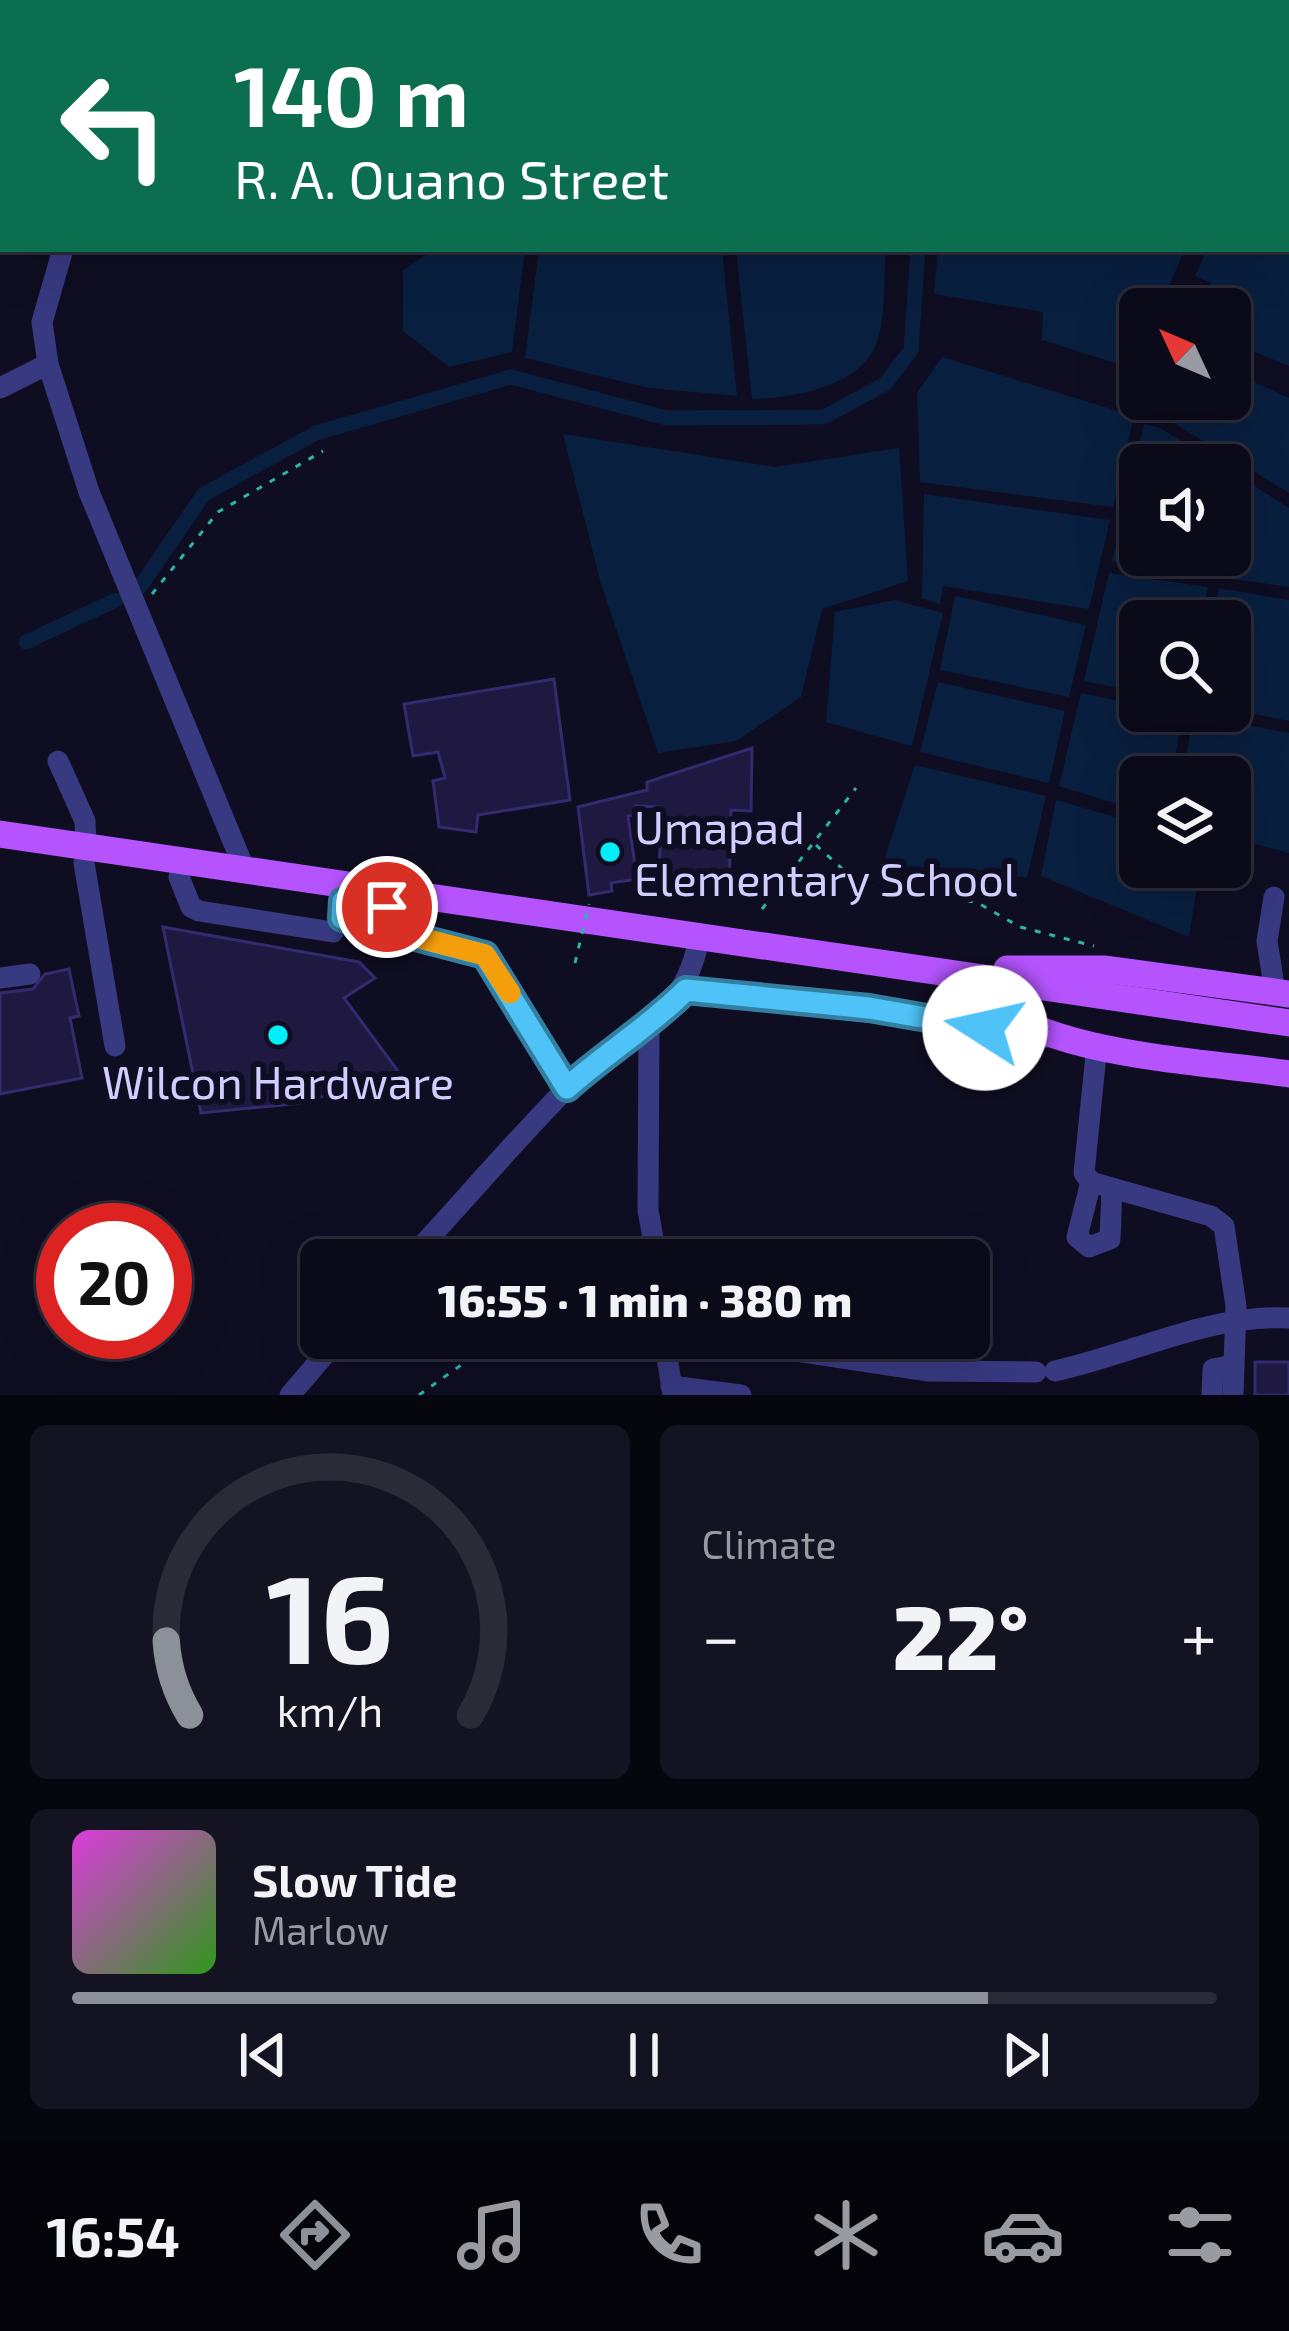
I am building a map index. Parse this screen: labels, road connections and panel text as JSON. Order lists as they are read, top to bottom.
{
  "places": ["Umapad Elementary School", "Wilcon Hardware"],
  "north": "top left",
  "page": {
    "turn": ["140 m", "R. A. Ouano Street"],
    "limit": "20",
    "trip": "16:55 · 1 min · 380 m",
    "tile": "Climate",
    "heat": ["−", "22°", "+"],
    "song": ["Slow Tide", "Marlow"],
    "tabs": "16:54",
    "gauge": ["16", "km/h"]
  }
}
